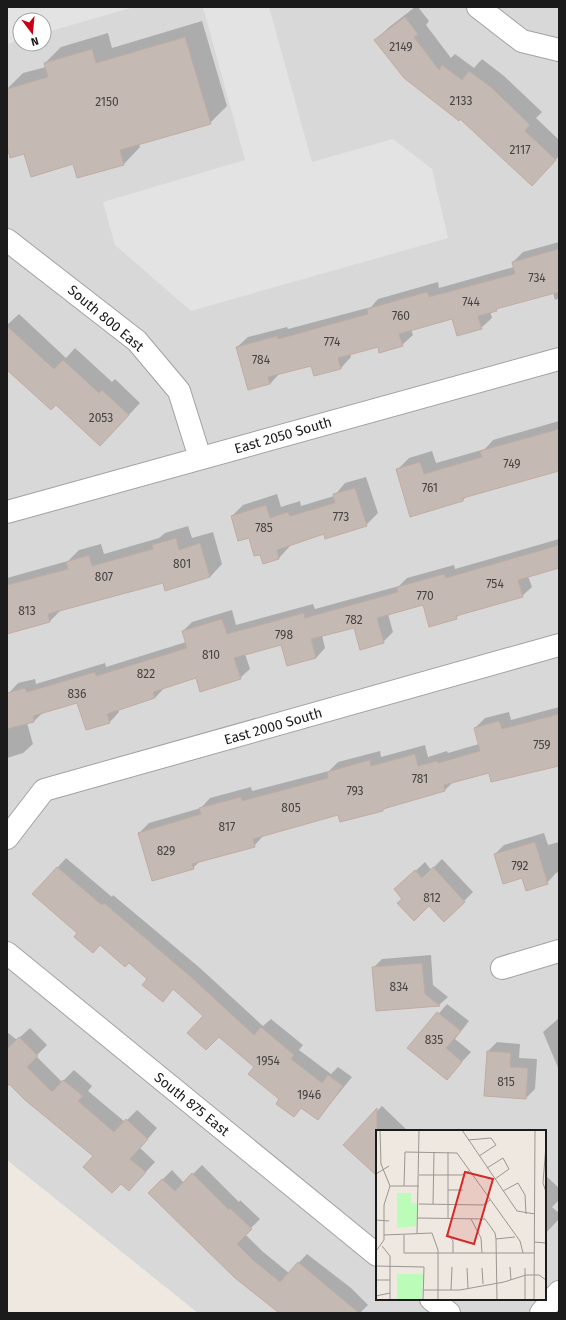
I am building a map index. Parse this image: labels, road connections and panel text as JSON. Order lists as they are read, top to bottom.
{
  "streets": {
    "street": [
      "South 800 East",
      "East 2050 South",
      "East 2000 South",
      "South 875 East"
    ]
  },
  "crossings": [
    ["South 800 East", "East 2050 South"]
  ],
  "house_numbers": [
    "2149",
    "2133",
    "2150",
    "2117",
    "734",
    "744",
    "760",
    "774",
    "784",
    "2053",
    "749",
    "761",
    "773",
    "785",
    "801",
    "807",
    "754",
    "770",
    "813",
    "782",
    "798",
    "810",
    "822",
    "836",
    "759",
    "781",
    "793",
    "805",
    "817",
    "829",
    "792",
    "812",
    "834",
    "835",
    "1954",
    "815",
    "1946"
  ],
  "north": "bottom"
}
